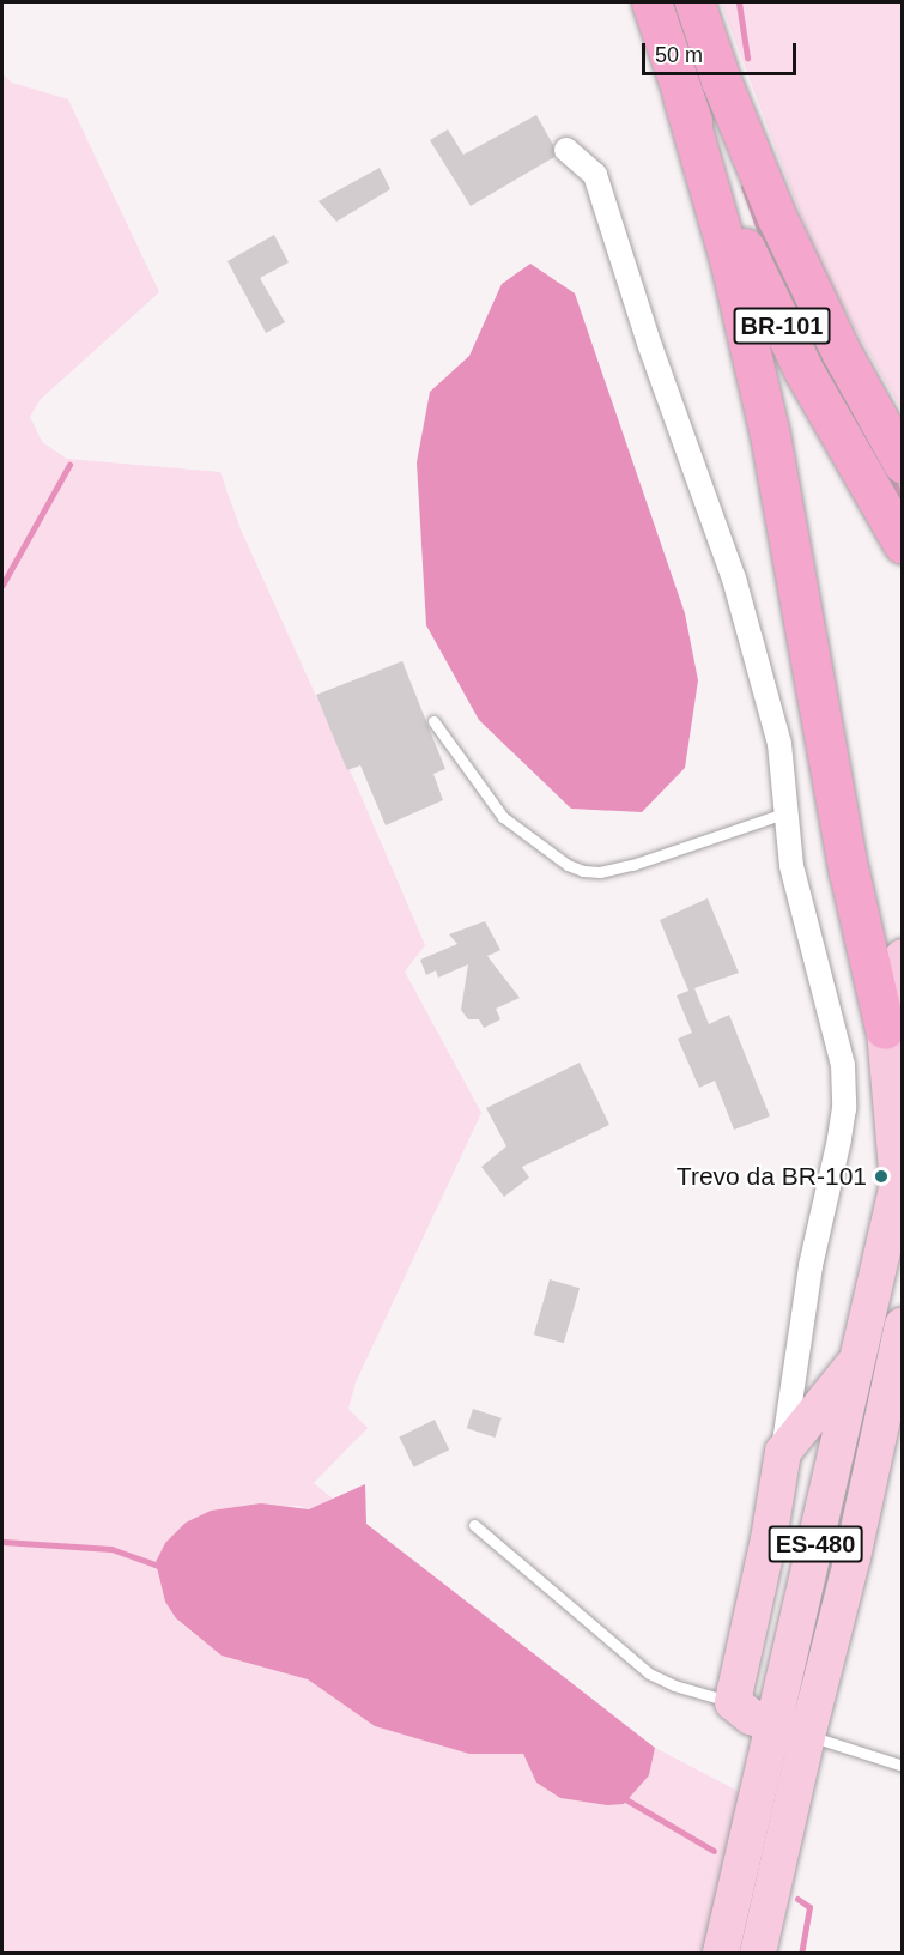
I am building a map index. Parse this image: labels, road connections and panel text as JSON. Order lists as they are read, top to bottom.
{
  "streets": {
    "highway": ["BR-101"],
    "main road": ["ES-480"]
  },
  "places": ["Trevo da BR-101"],
  "scale_bar": "50 m"
}
